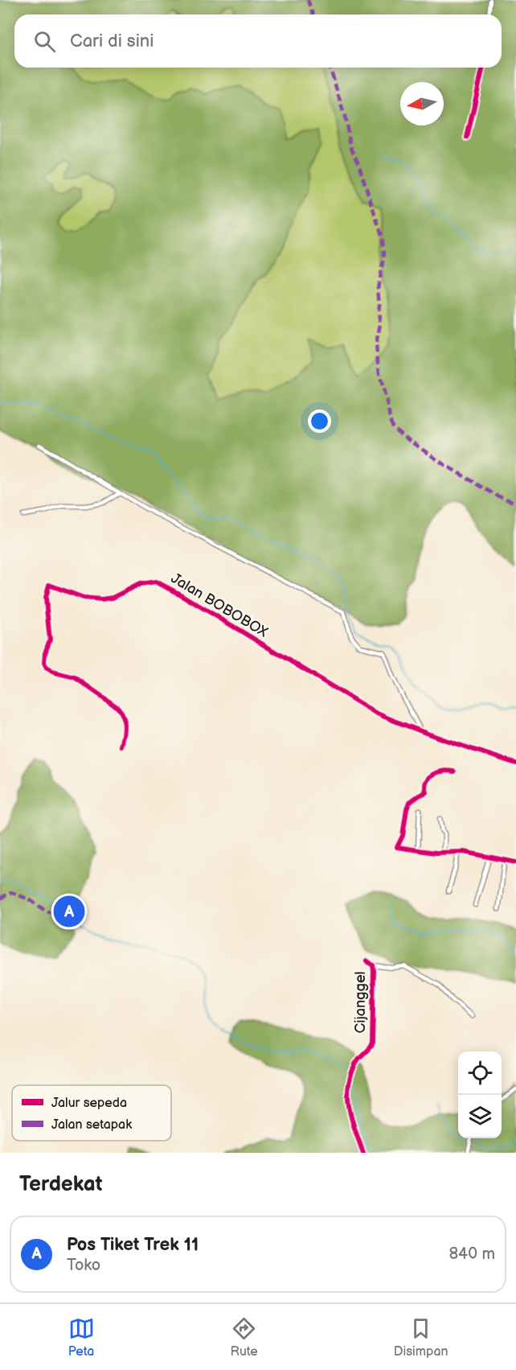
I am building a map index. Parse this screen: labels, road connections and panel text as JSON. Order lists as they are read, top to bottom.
{
  "streets": {
    "street": ["Jalan BOBOBOX", "Cijanggel"]
  },
  "legend": ["Jalur sepeda", "Jalan setapak"],
  "north": "left",
  "page": {
    "search": "Cari di sini",
    "pins": "A",
    "heading": "Terdekat",
    "list": [
      {
        "mark": "A",
        "name": "Pos Tiket Trek 11",
        "note": "Toko",
        "value": "840 m"
      }
    ],
    "nav": ["Peta", "Rute", "Disimpan"]
  }
}
